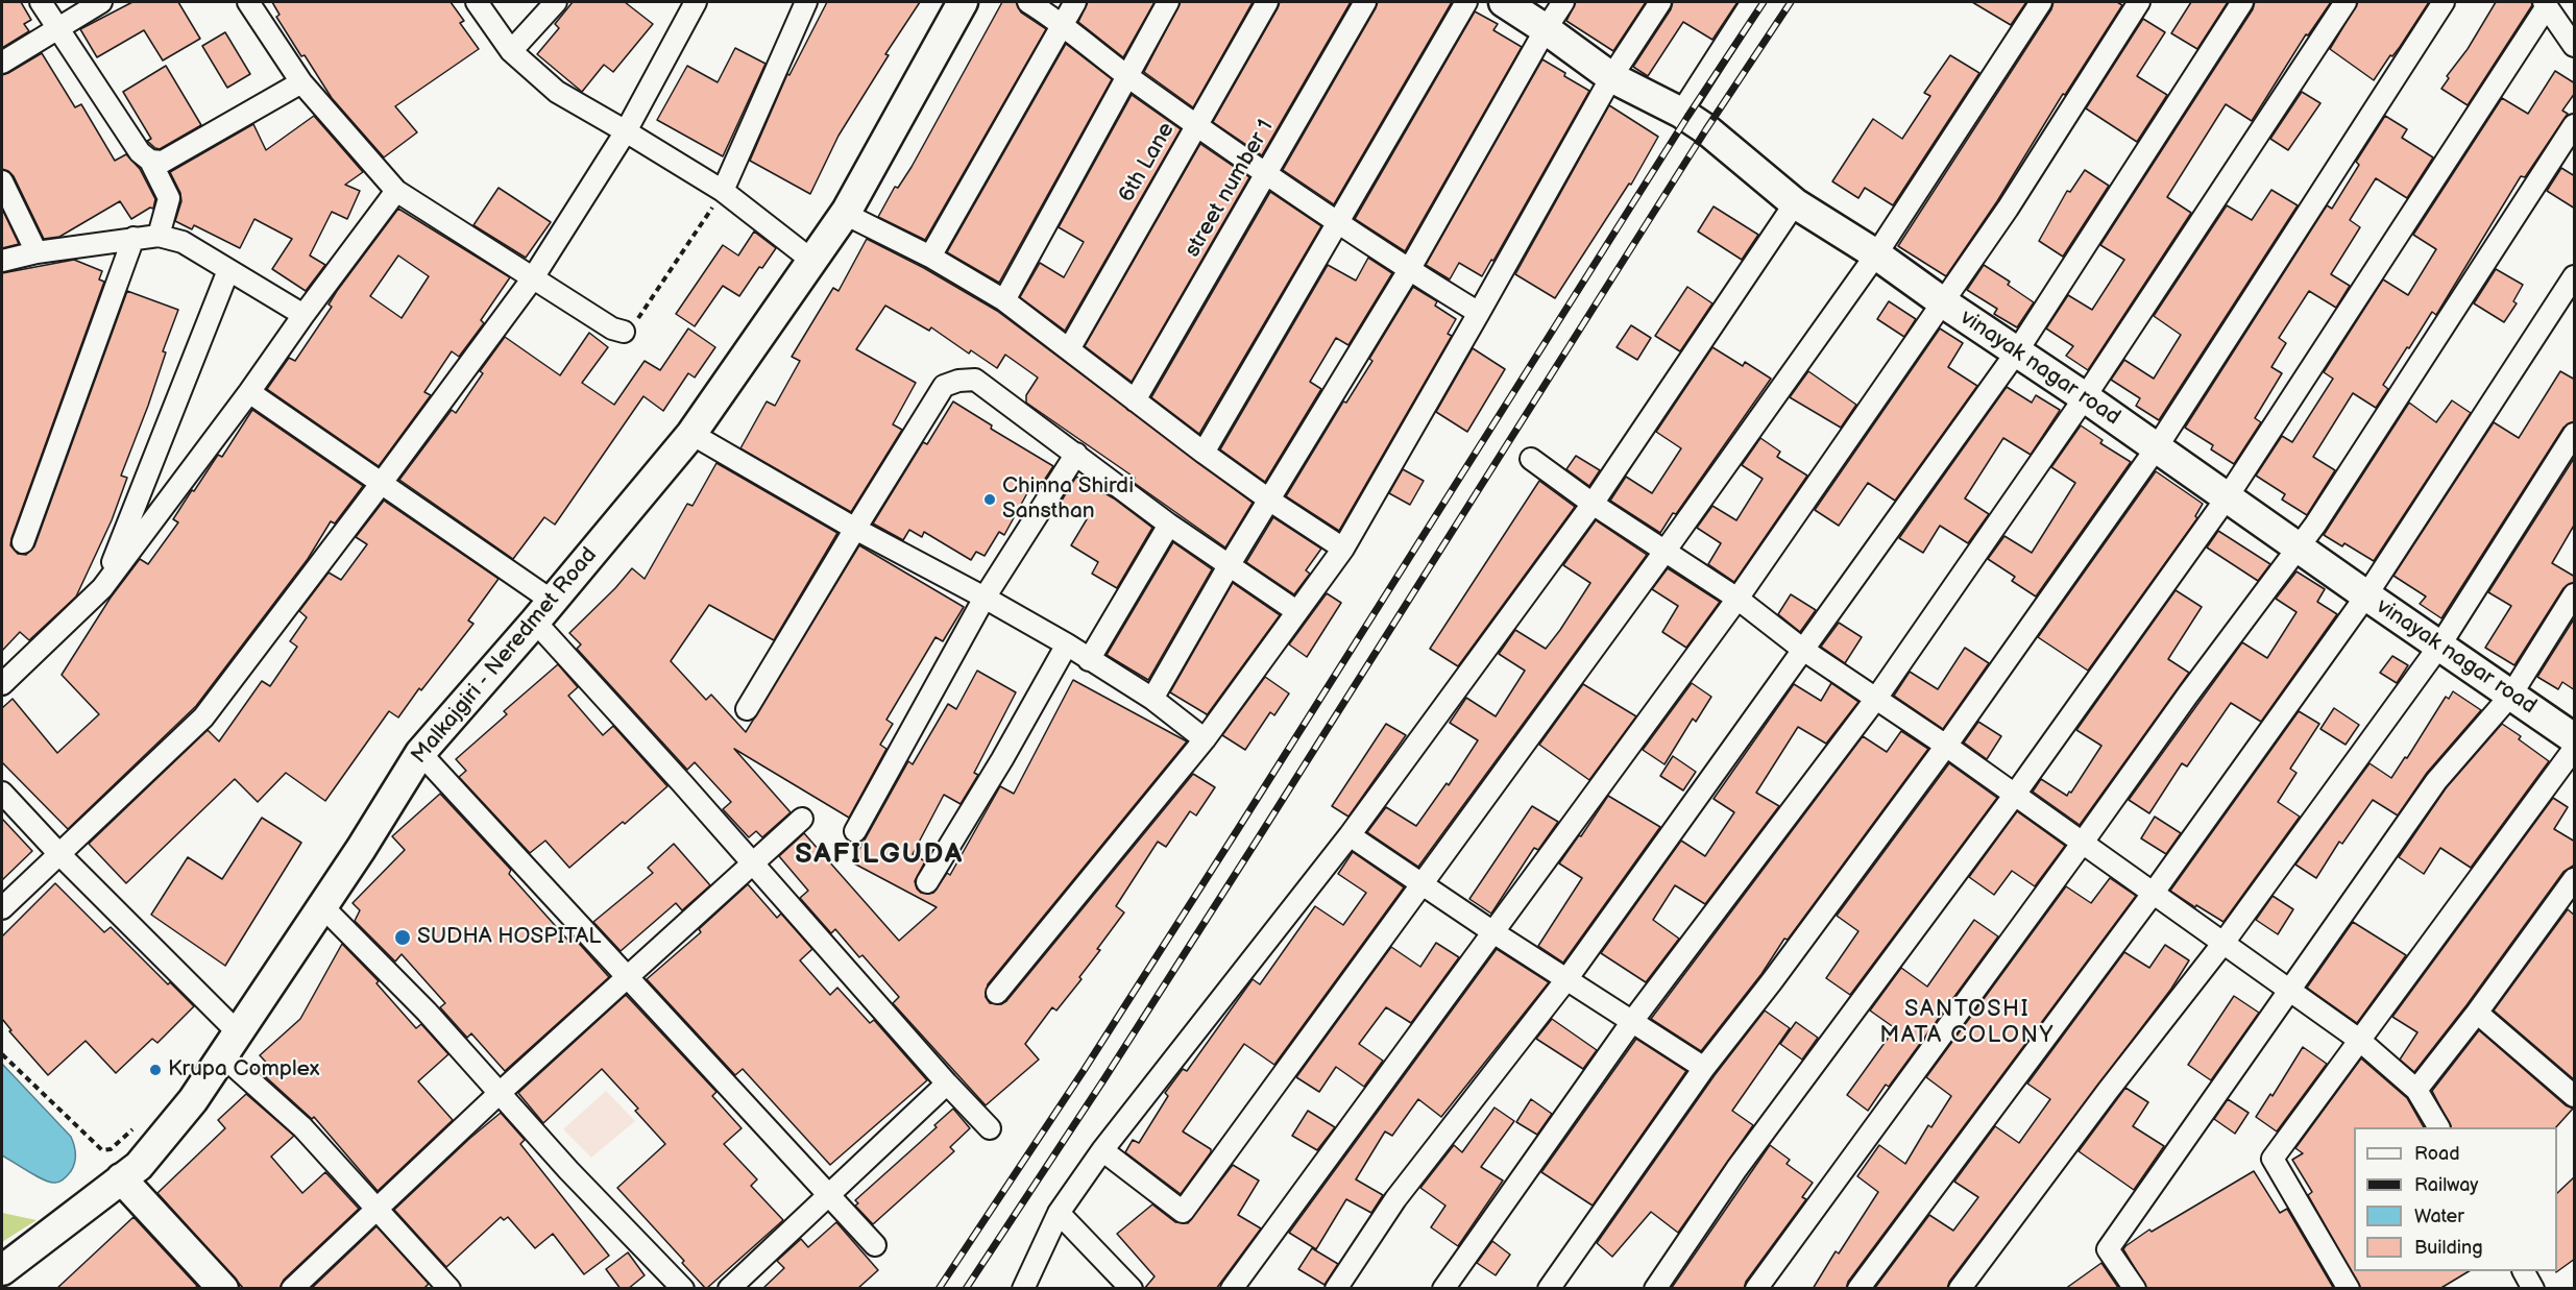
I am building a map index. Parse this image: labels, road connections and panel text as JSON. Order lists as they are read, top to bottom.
{
  "streets": {
    "main road": ["vinayak nagar road", "Malkajgiri - Neredmet Road"],
    "street": ["6th Lane", "street number 1"]
  },
  "districts": ["SAFILGUDA", "SANTOSHI MATA COLONY"],
  "places": ["Chinna Shirdi Sansthan", "SUDHA HOSPITAL", "Krupa Complex"],
  "legend": [
    "Road",
    "Railway",
    "Water",
    "Building"
  ]
}
